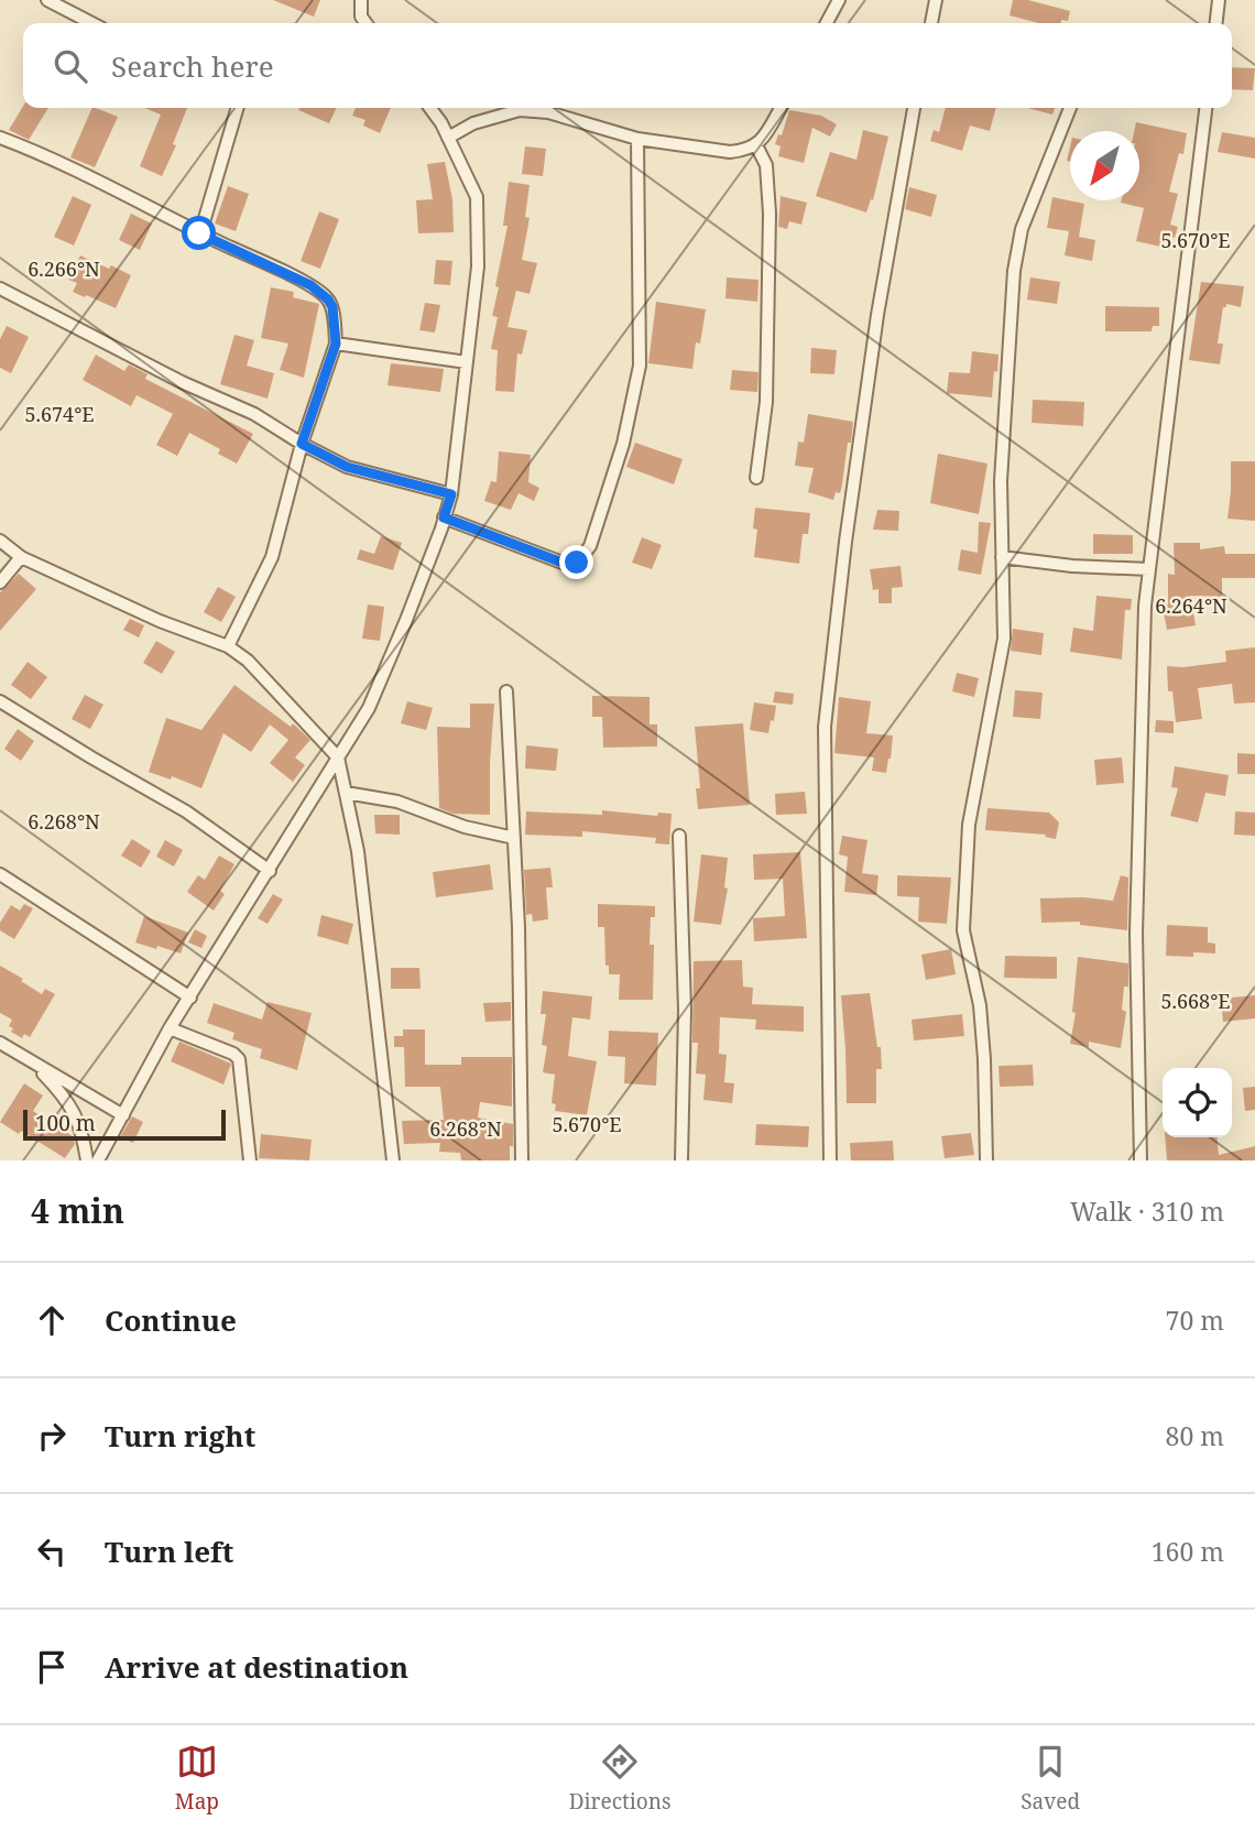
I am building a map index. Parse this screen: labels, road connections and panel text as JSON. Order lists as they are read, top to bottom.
{
  "scale_bar": "100 m",
  "north": "bottom left",
  "page": {
    "search": "Search here",
    "scale": "100 m",
    "heading": ["4 min", "Walk · 310 m"],
    "list": [
      ["Continue", "70 m"],
      ["Turn right", "80 m"],
      ["Turn left", "160 m"],
      "Arrive at destination"
    ],
    "nav": ["Map", "Directions", "Saved"]
  },
  "coordinates": [
    "5.670°E",
    "6.266°N",
    "5.674°E",
    "6.264°N",
    "6.268°N",
    "5.668°E"
  ]
}
